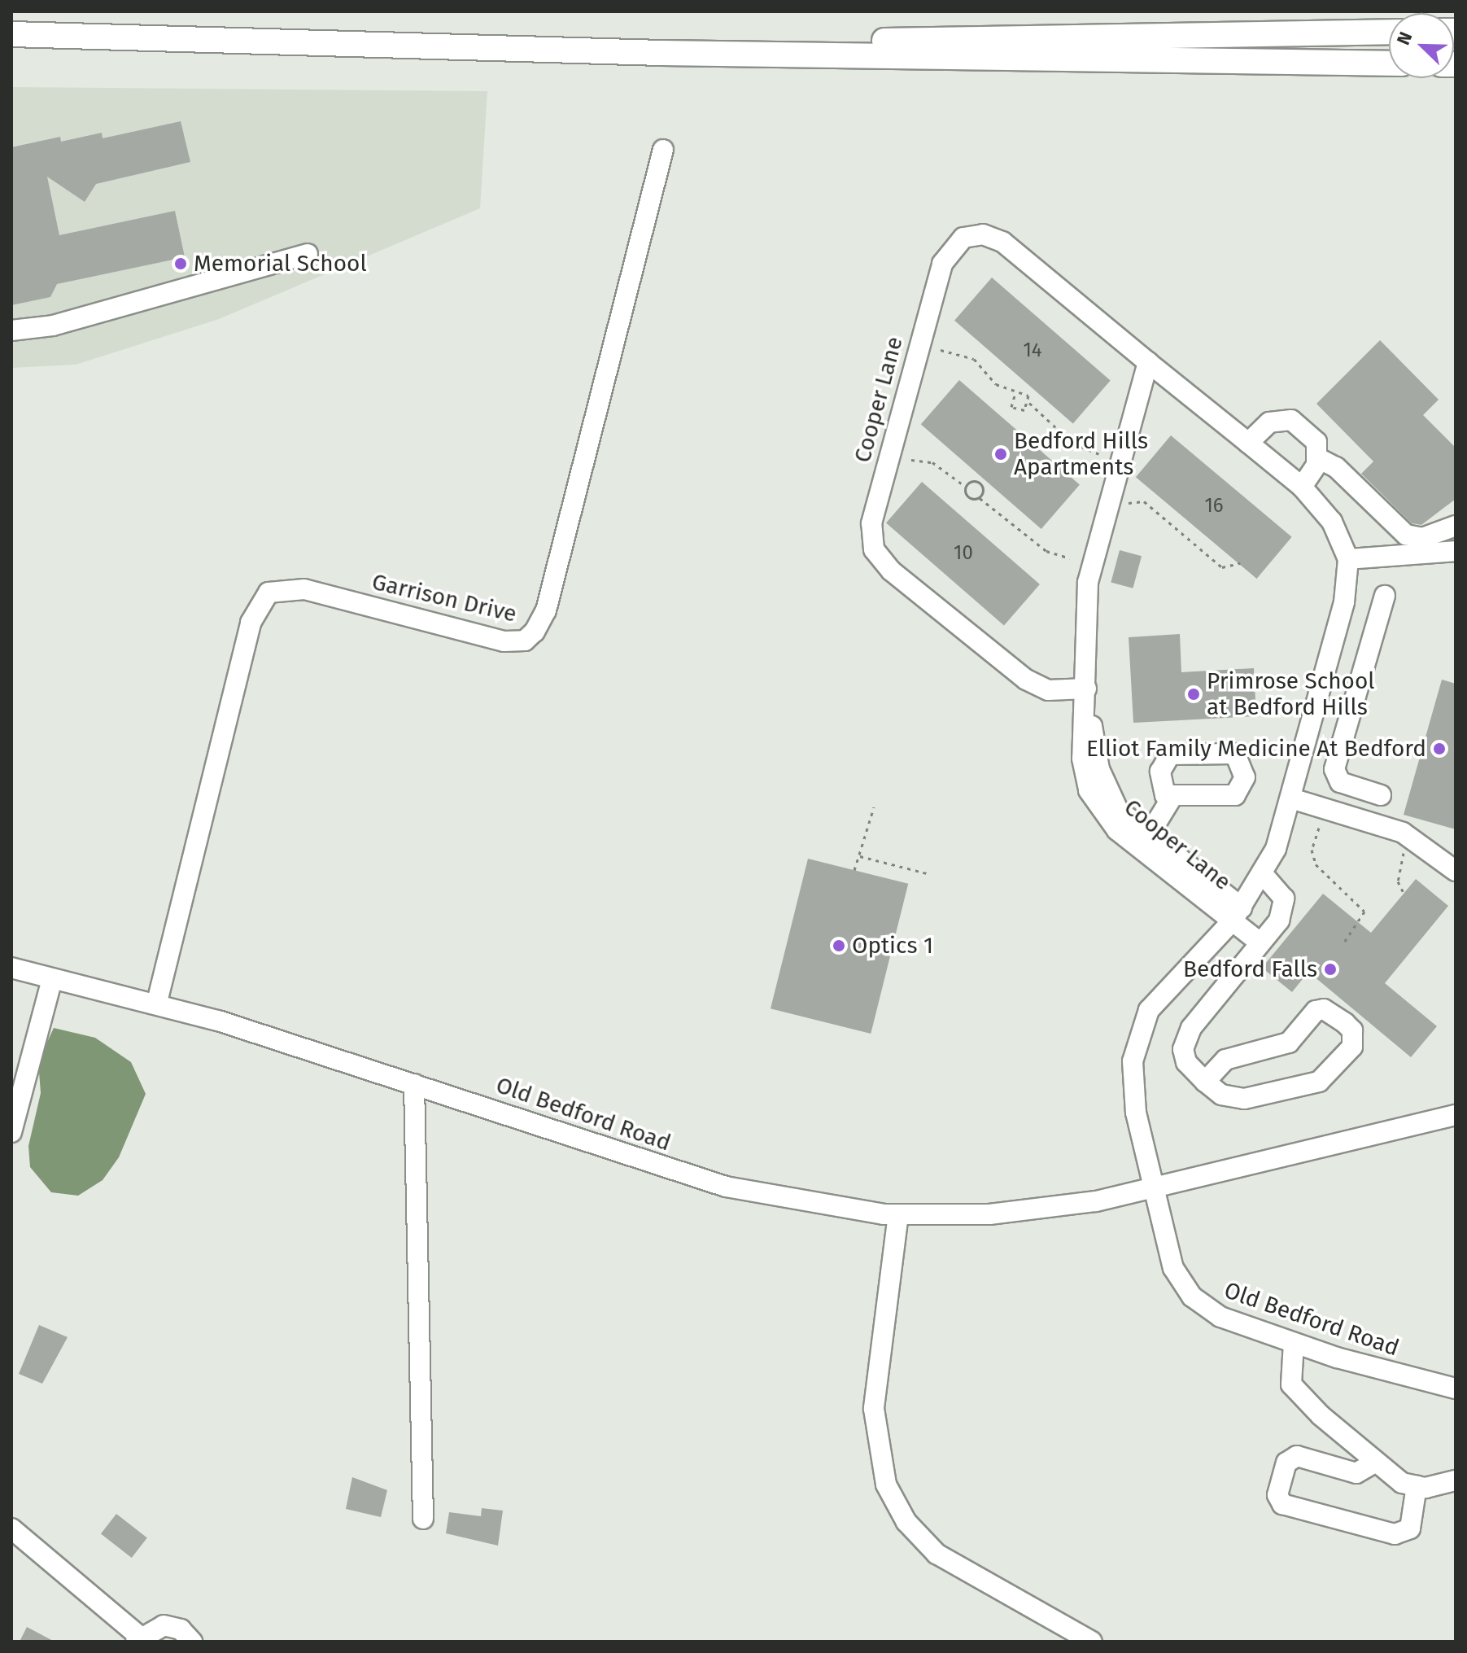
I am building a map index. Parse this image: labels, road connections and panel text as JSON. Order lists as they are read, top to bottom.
{
  "streets": {
    "street": ["Cooper Lane", "Garrison Drive", "Old Bedford Road"]
  },
  "crossings": [
    ["Garrison Drive", "Old Bedford Road"]
  ],
  "places": [
    "Memorial School",
    "Bedford Hills Apartments",
    "Primrose School at Bedford Hills",
    "Elliot Family Medicine At Bedford",
    "Optics 1",
    "Bedford Falls"
  ],
  "house_numbers": ["14", "16", "10"],
  "north": "top left"
}
